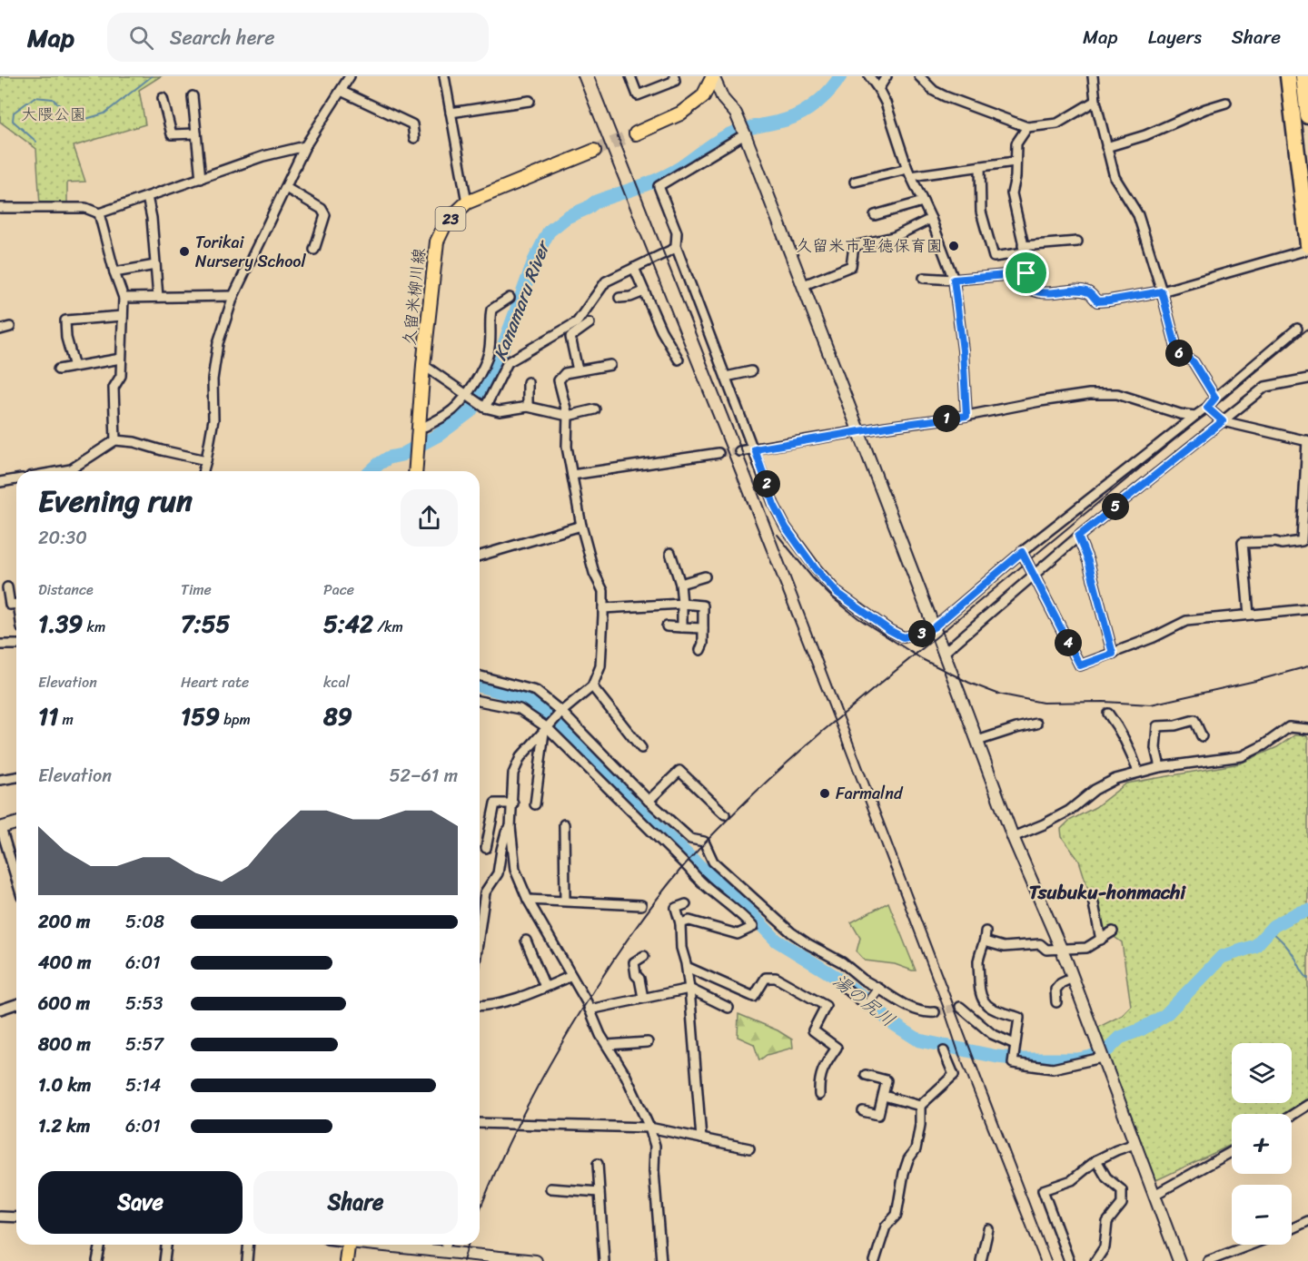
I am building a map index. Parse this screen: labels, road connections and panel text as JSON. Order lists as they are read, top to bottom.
{
  "streets": {
    "main road": ["23", "久留米柳川線"]
  },
  "districts": ["Tsubuku-honmachi"],
  "water": ["Kanamaru River", "湯の尻川"],
  "parks": ["大隈公園"],
  "places": ["久留米市聖徳保育園", "Torikai Nursery School", "Farmalnd"],
  "page": {
    "header": "Map",
    "search": "Search here",
    "nav": ["Map", "Layers", "Share"],
    "pins": [
      "6",
      "1",
      "2",
      "5",
      "3",
      "4"
    ],
    "heading": ["Evening run", "20:30"],
    "stats": [
      ["Distance", "1.39 km"],
      ["Time", "7:55"],
      ["Pace", "5:42 /km"],
      ["Elevation", "11 m"],
      ["Heart rate", "159 bpm"],
      ["kcal", "89"]
    ],
    "chart": ["Elevation", "52–61 m"],
    "list": [
      {
        "name": "200 m",
        "note": "5:08"
      },
      {
        "name": "400 m",
        "note": "6:01"
      },
      {
        "name": "600 m",
        "note": "5:53"
      },
      {
        "name": "800 m",
        "note": "5:57"
      },
      {
        "name": "1.0 km",
        "note": "5:14"
      },
      {
        "name": "1.2 km",
        "note": "6:01"
      }
    ],
    "map_buttons": ["+", "−"],
    "buttons": ["Save", "Share"]
  }
}
